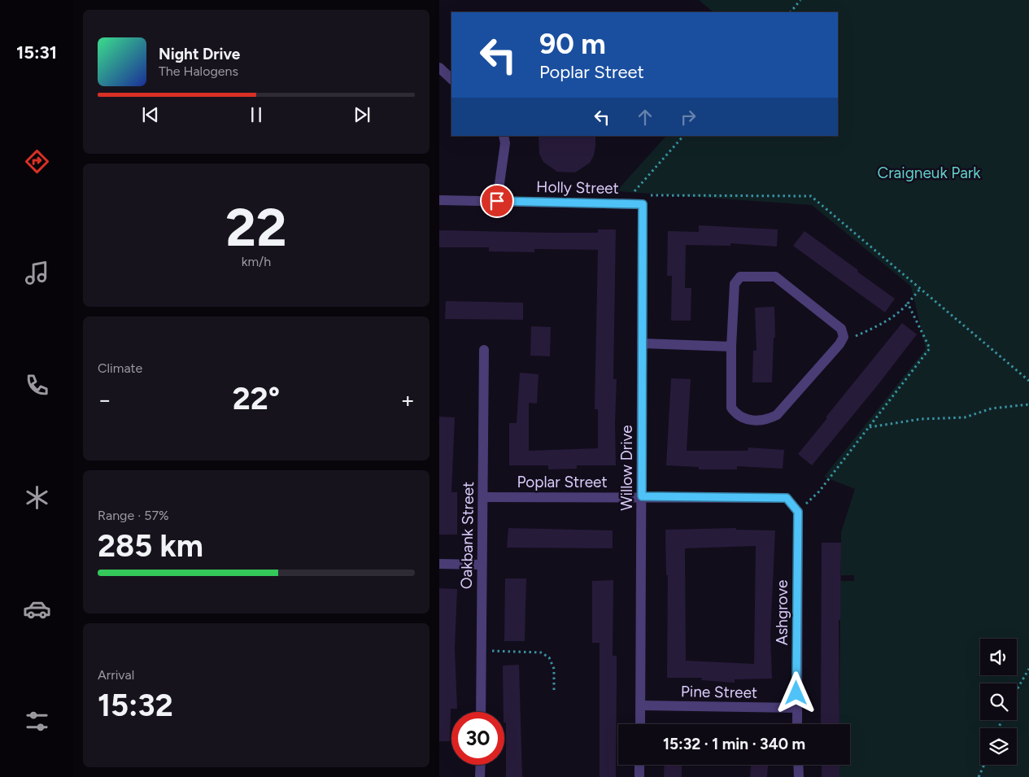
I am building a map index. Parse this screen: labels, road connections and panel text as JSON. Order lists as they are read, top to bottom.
{
  "streets": {
    "street": [
      "Holly Street",
      "Willow Drive",
      "Poplar Street",
      "Oakbank Street",
      "Ashgrove",
      "Pine Street"
    ]
  },
  "crossings": [
    ["Holly Street", "Willow Drive"],
    ["Willow Drive", "Poplar Street"],
    ["Willow Drive", "Pine Street"],
    ["Poplar Street", "Oakbank Street"],
    ["Poplar Street", "Ashgrove"],
    ["Ashgrove", "Pine Street"]
  ],
  "parks": ["Craigneuk Park"],
  "page": {
    "tabs": "15:31",
    "turn": ["90 m", "Poplar Street"],
    "song": ["Night Drive", "The Halogens"],
    "tile": [
      ["22", "km/h"],
      "Climate",
      ["Range · 57%", "285 km"],
      ["Arrival", "15:32"]
    ],
    "heat": ["−", "22°", "+"],
    "limit": "30",
    "trip": "15:32 · 1 min · 340 m"
  }
}
